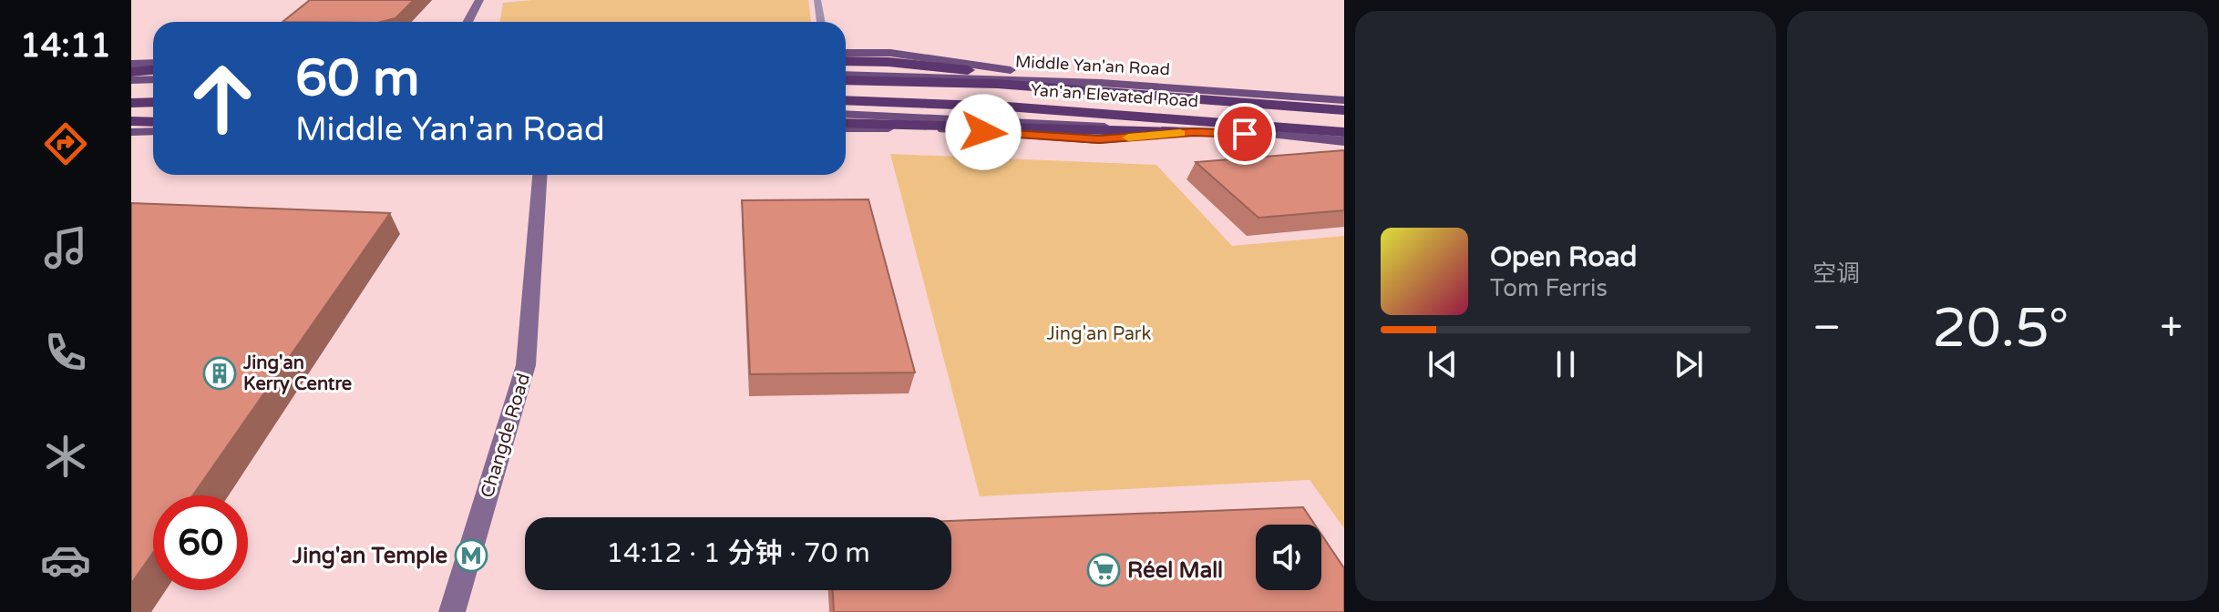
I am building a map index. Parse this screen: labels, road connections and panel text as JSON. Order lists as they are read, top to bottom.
{
  "streets": {
    "highway": ["Yan'an Elevated Road"],
    "main road": ["Middle Yan'an Road", "Changde Road"]
  },
  "parks": ["Jing'an Park"],
  "places": {
    "building": ["Jing'an Kerry Centre"],
    "metro station": ["Jing'an Temple"],
    "supermarket": ["Réel Mall"]
  },
  "page": {
    "tabs": "14:11",
    "tile": "空调",
    "turn": ["60 m", "Middle Yan'an Road"],
    "song": ["Open Road", "Tom Ferris"],
    "heat": ["−", "20.5°", "+"],
    "limit": "60",
    "trip": "14:12 · 1 分钟 · 70 m"
  }
}
